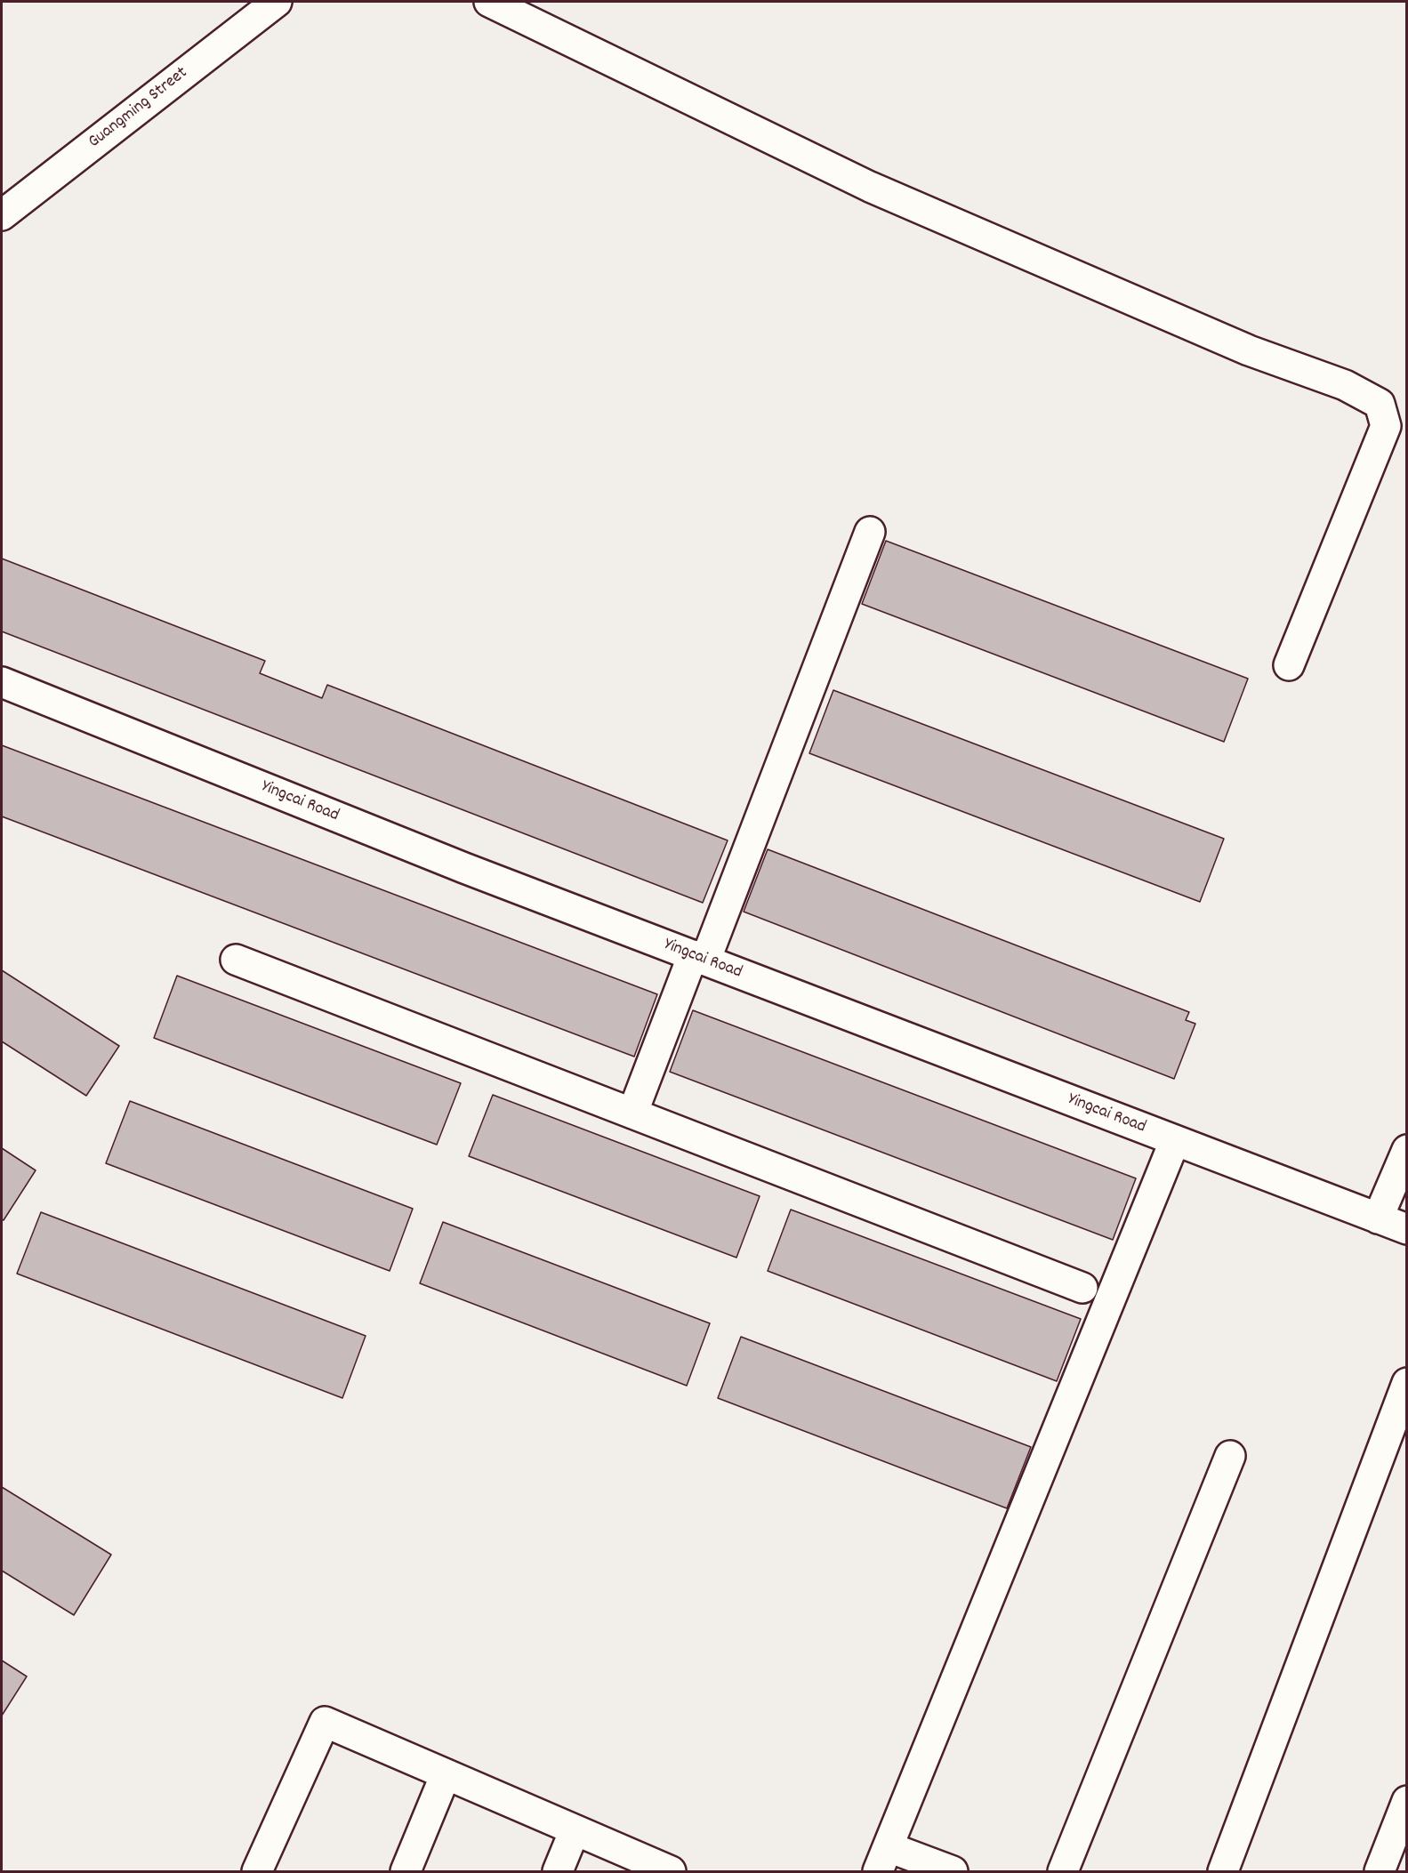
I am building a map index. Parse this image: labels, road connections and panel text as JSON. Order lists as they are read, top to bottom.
{
  "streets": {
    "street": ["Guangming Street", "Yingcai Road"]
  }
}
